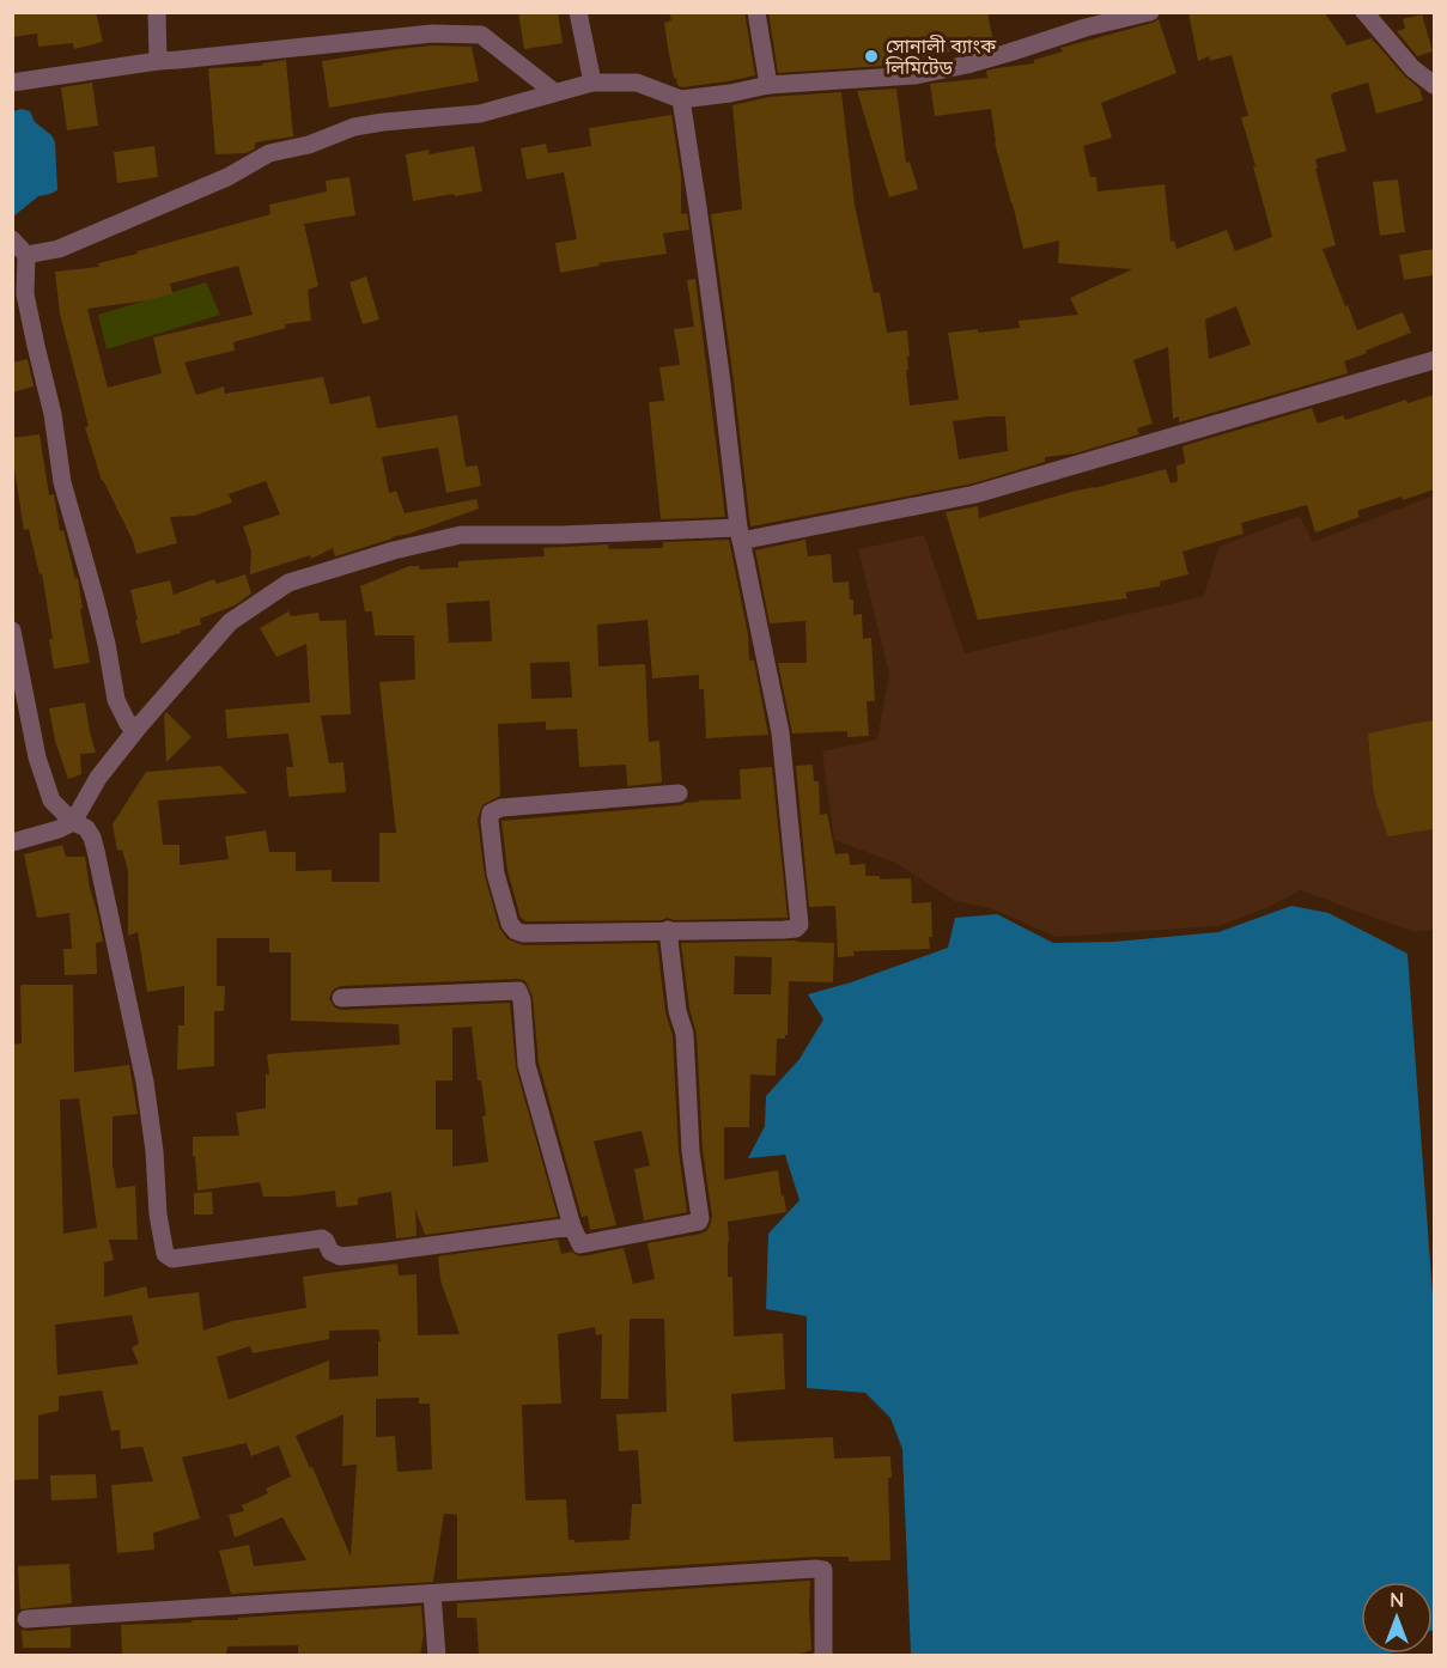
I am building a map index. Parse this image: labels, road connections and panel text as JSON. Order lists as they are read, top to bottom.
{
  "places": ["সোনালী ব্যাংক লিমিটেড"],
  "north": "top"
}
